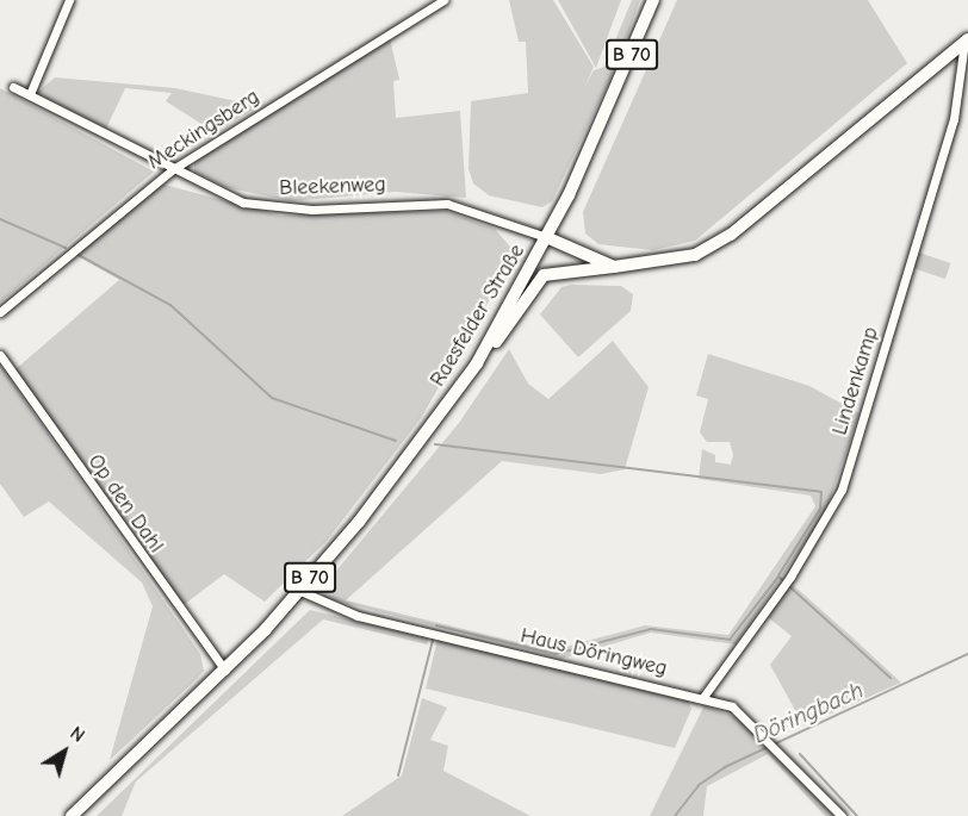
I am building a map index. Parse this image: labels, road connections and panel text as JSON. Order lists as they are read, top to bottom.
{
  "streets": {
    "main road": ["B 70", "Raesfelder Straße"],
    "street": [
      "Meckingsberg",
      "Bleekenweg",
      "Lindenkamp",
      "Op den Dahl",
      "Haus Döringweg"
    ]
  },
  "crossings": [
    ["B 70", "Bleekenweg"],
    ["B 70", "Raesfelder Straße"],
    ["Meckingsberg", "Bleekenweg"],
    ["Bleekenweg", "Raesfelder Straße"],
    ["Raesfelder Straße", "Lindenkamp"],
    ["Raesfelder Straße", "Op den Dahl"],
    ["Raesfelder Straße", "Haus Döringweg"],
    ["Lindenkamp", "Haus Döringweg"]
  ],
  "water": ["Döringbach"],
  "north": "top right"
}
